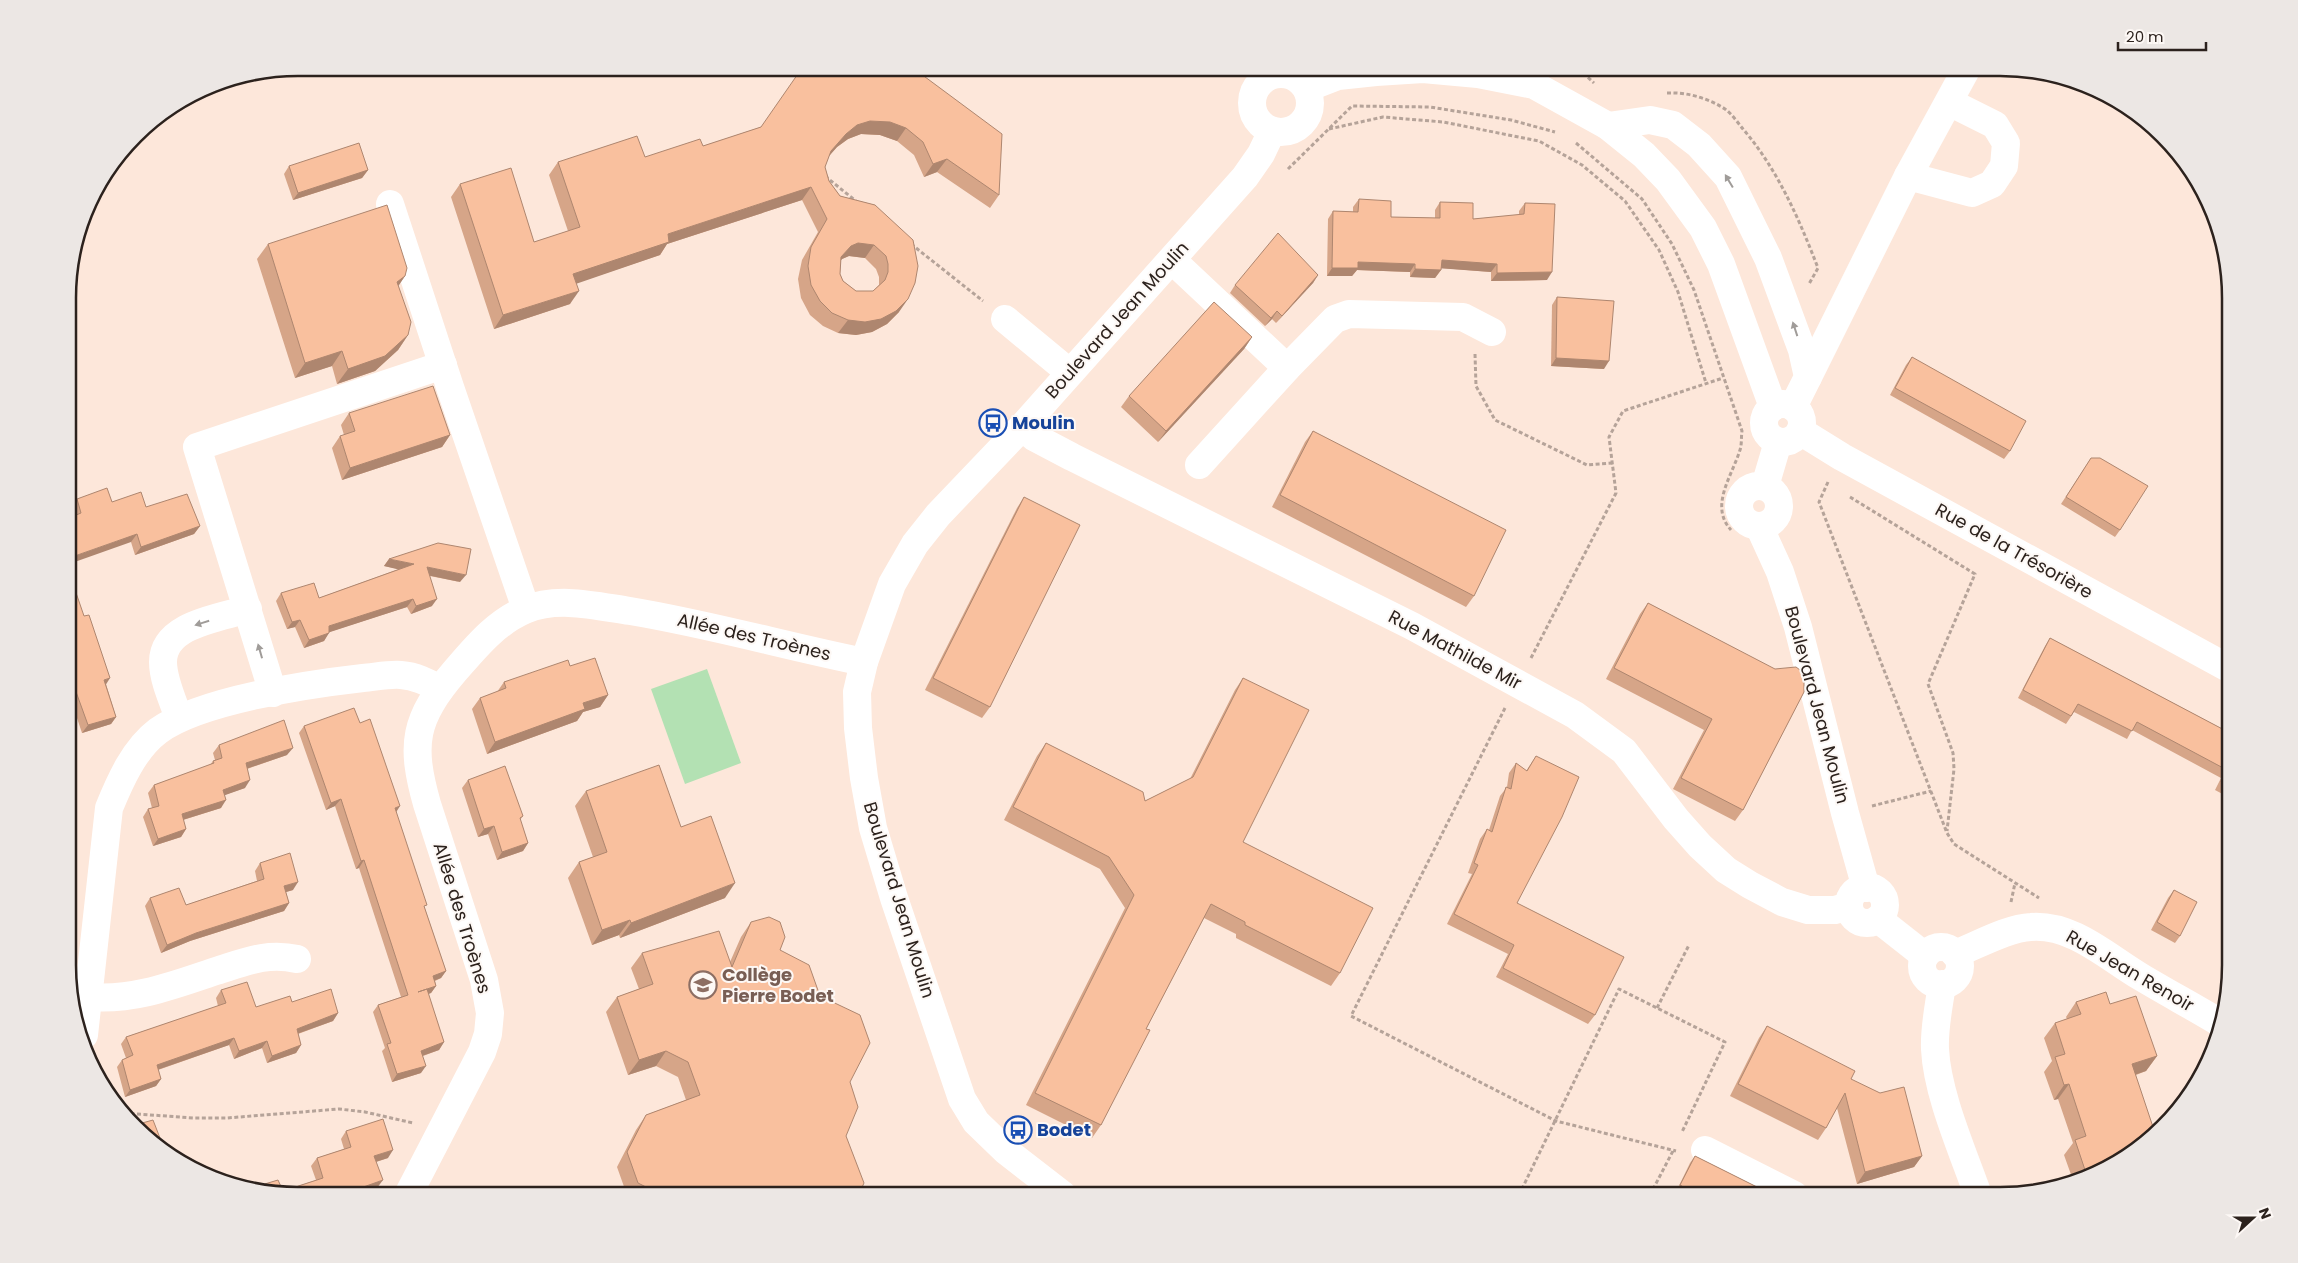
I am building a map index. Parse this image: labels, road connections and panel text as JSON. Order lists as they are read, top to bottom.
{
  "streets": {
    "street": [
      "Boulevard Jean Moulin",
      "Rue de la Trésorière",
      "Allée des Troènes",
      "Rue Mathilde Mir",
      "Rue Jean Renoir"
    ]
  },
  "crossings": [
    ["Boulevard Jean Moulin", "Allée des Troènes"],
    ["Boulevard Jean Moulin", "Rue Mathilde Mir"]
  ],
  "places": {
    "bus stop": ["Moulin", "Bodet"],
    "school or university": ["Collège Pierre Bodet"]
  },
  "scale_bar": "20 m",
  "north": "right"
}
